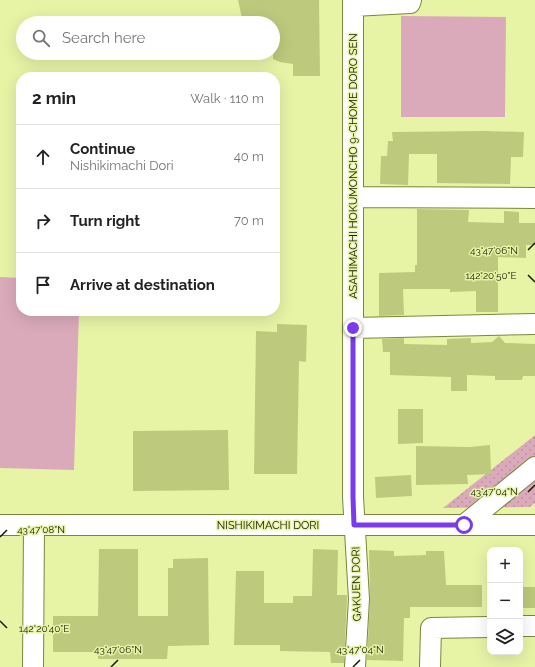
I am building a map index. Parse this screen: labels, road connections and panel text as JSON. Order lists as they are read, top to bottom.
{
  "streets": {
    "street": ["ASAHIMACHI HOKUMONCHO 9-CHOME DORO SEN", "NISHIKIMACHI DORI", "GAKUEN DORI"]
  },
  "crossings": [
    ["ASAHIMACHI HOKUMONCHO 9-CHOME DORO SEN", "NISHIKIMACHI DORI"],
    ["ASAHIMACHI HOKUMONCHO 9-CHOME DORO SEN", "GAKUEN DORI"],
    ["NISHIKIMACHI DORI", "GAKUEN DORI"]
  ],
  "page": {
    "search": "Search here",
    "heading": ["2 min", "Walk · 110 m"],
    "list": [
      ["Continue", "Nishikimachi Dori", "40 m"],
      ["Turn right", "70 m"],
      "Arrive at destination"
    ],
    "map_buttons": ["+", "−"]
  },
  "coordinates": [
    "43°47'06\"N",
    "142°20'50\"E",
    "43°47'04\"N",
    "43°47'08\"N",
    "142°20'40\"E"
  ]
}
